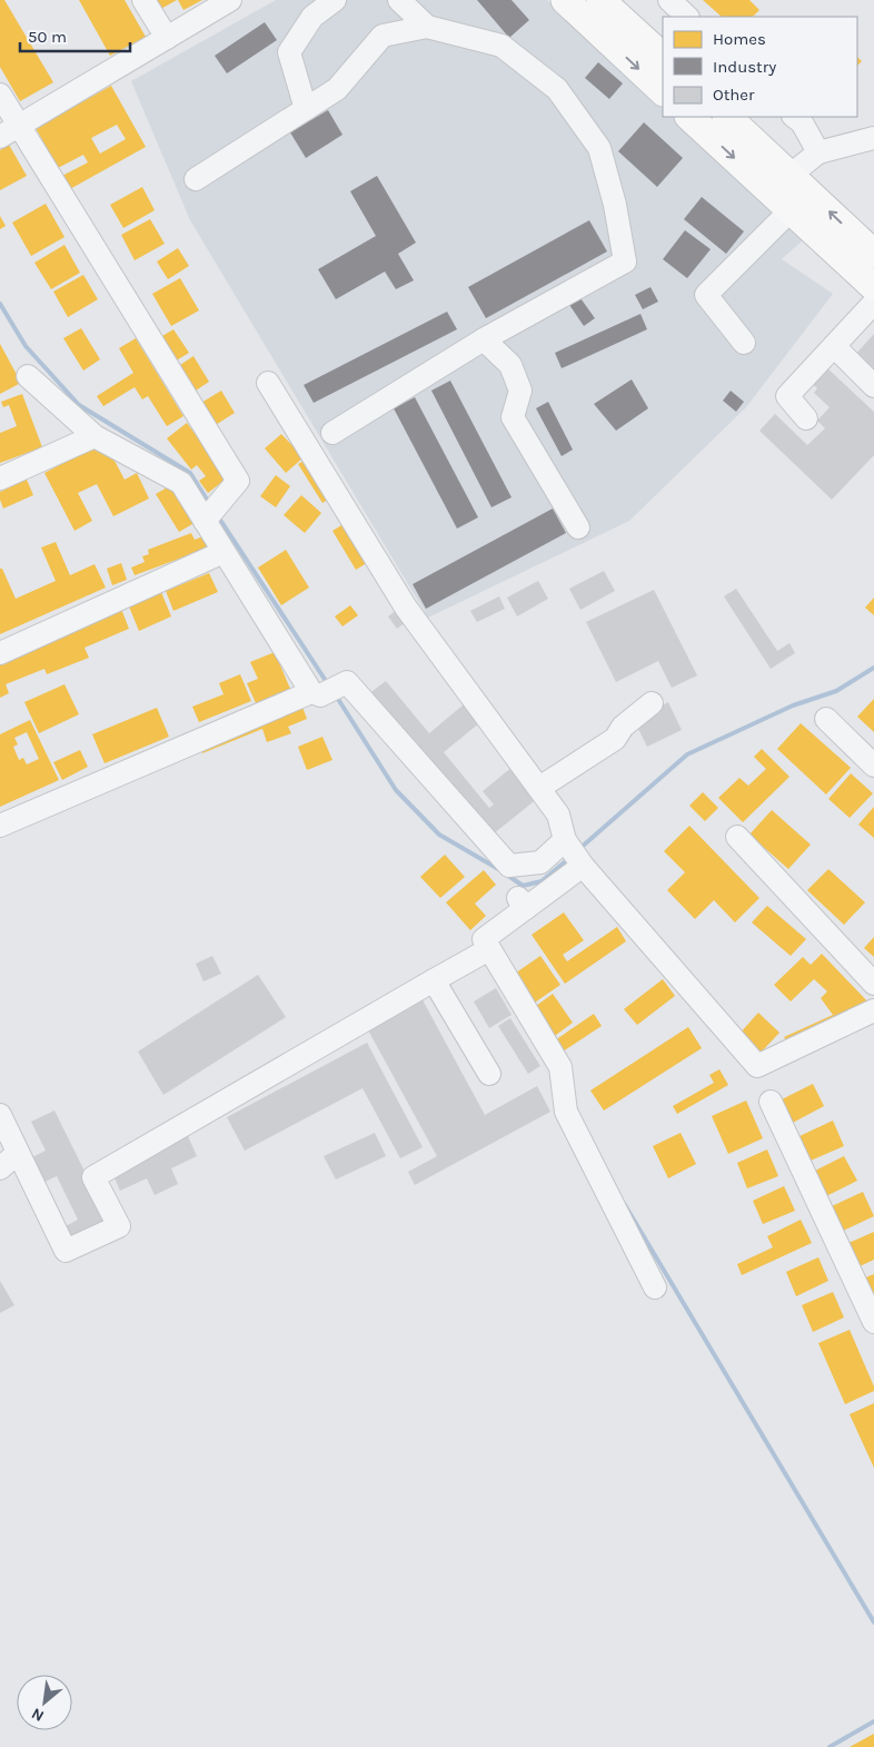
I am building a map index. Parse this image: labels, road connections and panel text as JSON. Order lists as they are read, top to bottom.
{
  "legend": ["Homes", "Industry", "Other"],
  "scale_bar": "50 m",
  "north": "bottom left"
}
